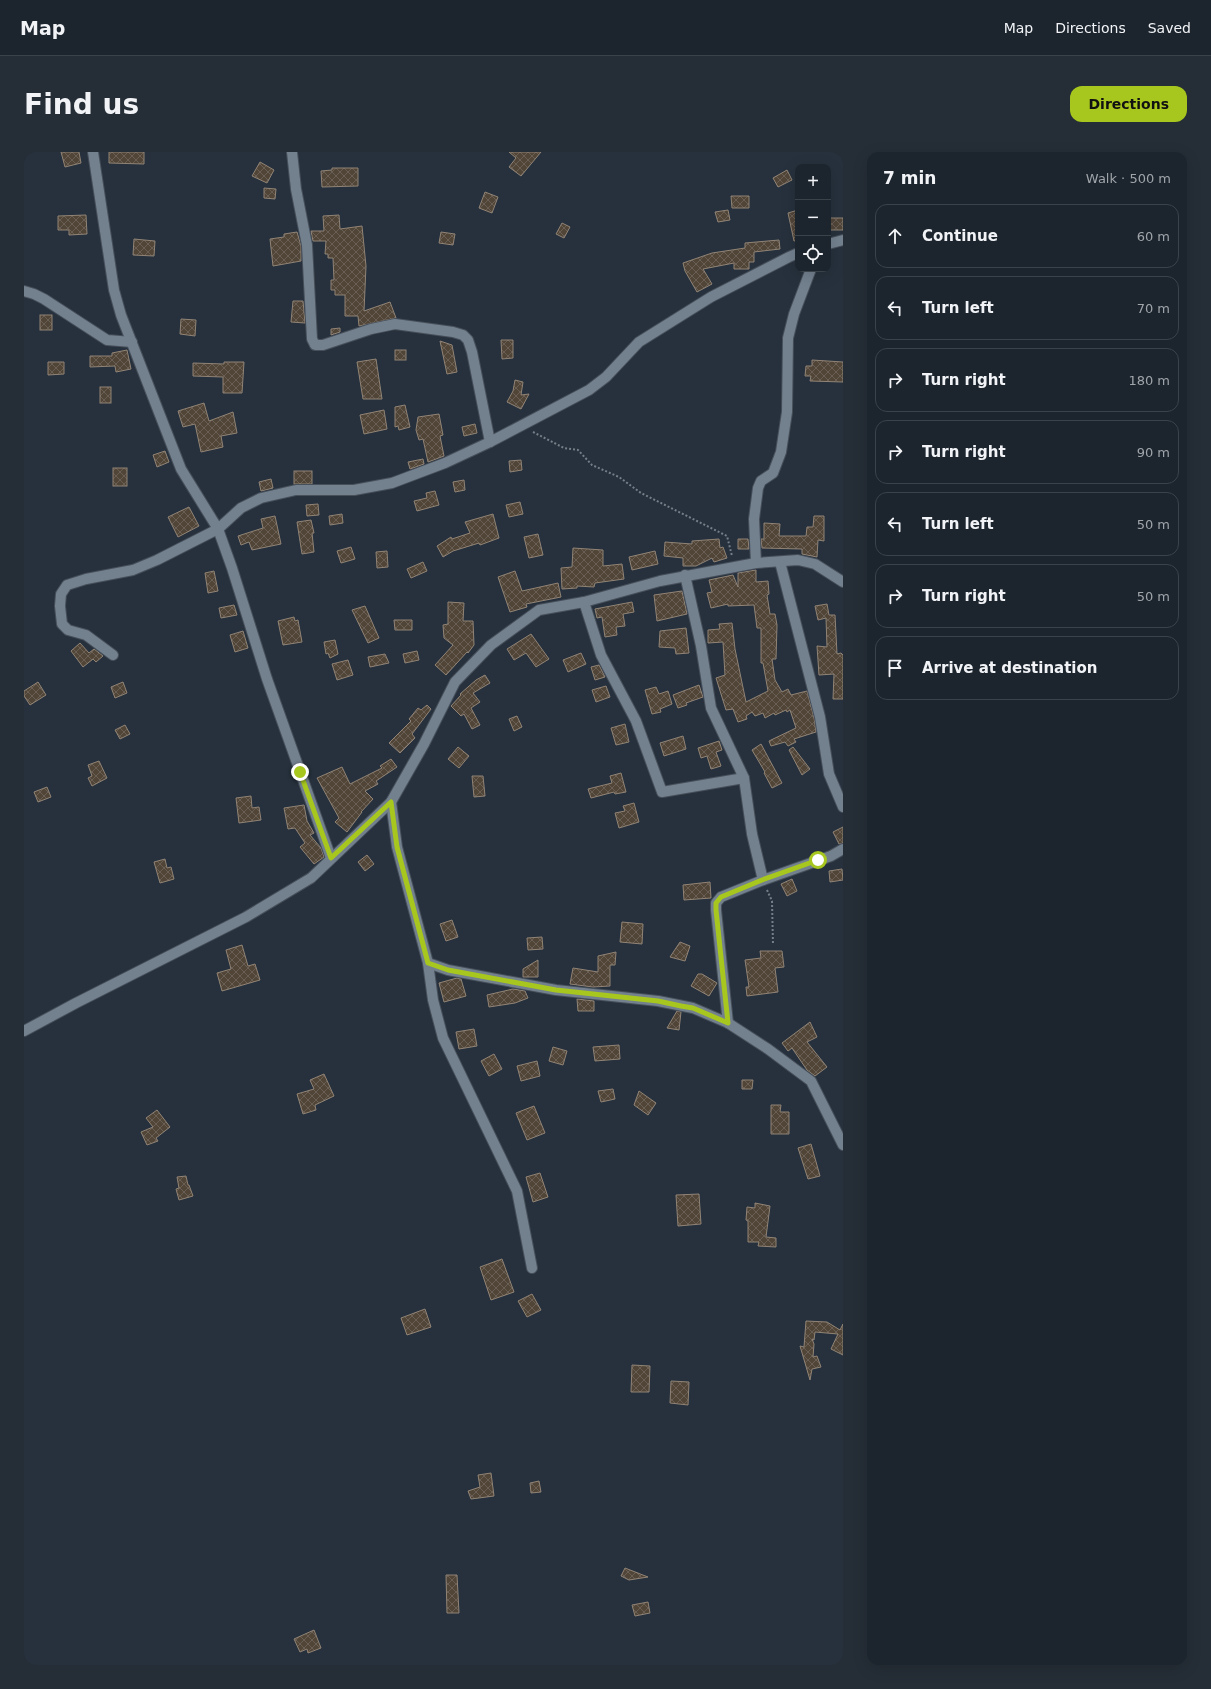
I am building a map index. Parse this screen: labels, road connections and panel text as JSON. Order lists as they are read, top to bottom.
{
  "page": {
    "header": "Map",
    "nav": ["Map", "Directions", "Saved"],
    "buttons": "Directions",
    "title": "Find us",
    "heading": ["7 min", "Walk · 500 m"],
    "map_buttons": ["+", "−"],
    "list": [
      ["Continue", "60 m"],
      ["Turn left", "70 m"],
      ["Turn right", "180 m"],
      ["Turn right", "90 m"],
      ["Turn left", "50 m"],
      ["Turn right", "50 m"],
      "Arrive at destination"
    ]
  }
}
